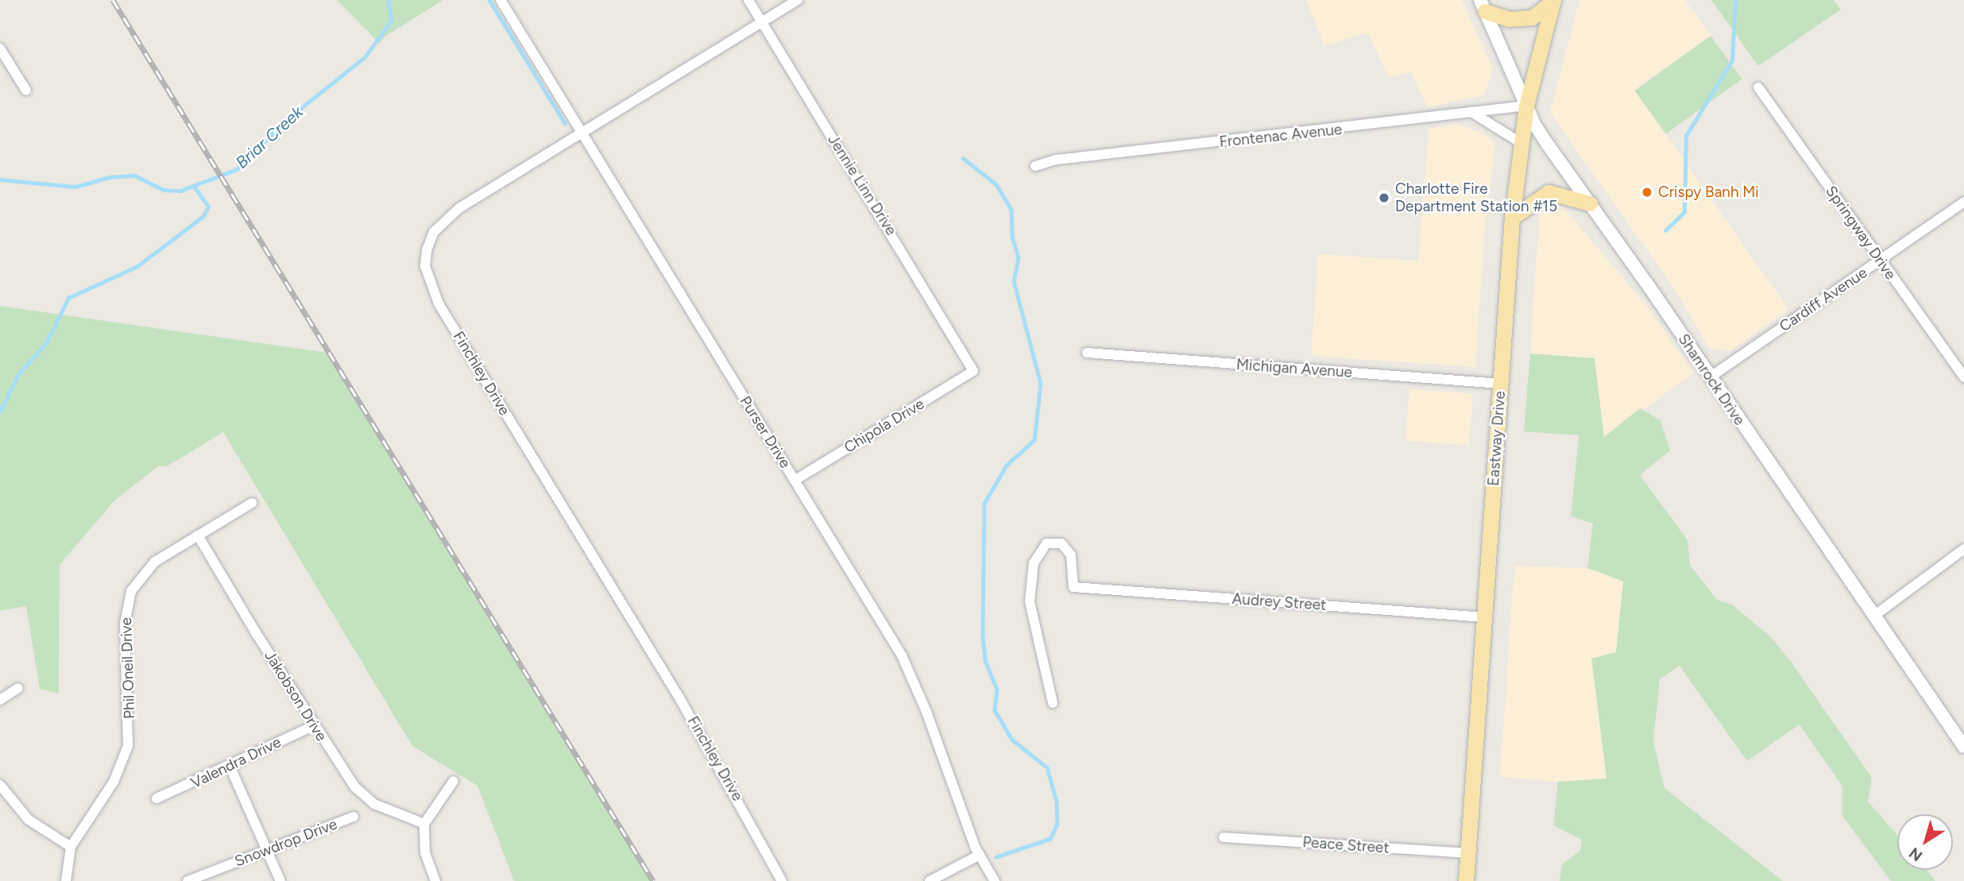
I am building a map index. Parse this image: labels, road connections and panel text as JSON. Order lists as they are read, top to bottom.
{
  "streets": {
    "main road": ["Eastway Drive"],
    "street": [
      "Frontenac Avenue",
      "Jennie Linn Drive",
      "Springway Drive",
      "Cardiff Avenue",
      "Michigan Avenue",
      "Finchley Drive",
      "Shamrock Drive",
      "Chipola Drive",
      "Purser Drive",
      "Audrey Street",
      "Phil Oneil Drive",
      "Jakobson Drive",
      "Valendra Drive",
      "Snowdrop Drive",
      "Peace Street"
    ]
  },
  "crossings": [
    ["Frontenac Avenue", "Shamrock Drive"],
    ["Frontenac Avenue", "Eastway Drive"],
    ["Jennie Linn Drive", "Finchley Drive"],
    ["Jennie Linn Drive", "Chipola Drive"],
    ["Springway Drive", "Cardiff Avenue"],
    ["Cardiff Avenue", "Shamrock Drive"],
    ["Michigan Avenue", "Eastway Drive"],
    ["Finchley Drive", "Purser Drive"],
    ["Shamrock Drive", "Eastway Drive"],
    ["Chipola Drive", "Purser Drive"],
    ["Eastway Drive", "Audrey Street"],
    ["Eastway Drive", "Peace Street"],
    ["Phil Oneil Drive", "Jakobson Drive"],
    ["Jakobson Drive", "Valendra Drive"]
  ],
  "water": ["Briar Creek"],
  "places": ["Crispy Banh Mi", "Charlotte Fire Department Station #15"],
  "north": "bottom left"
}
